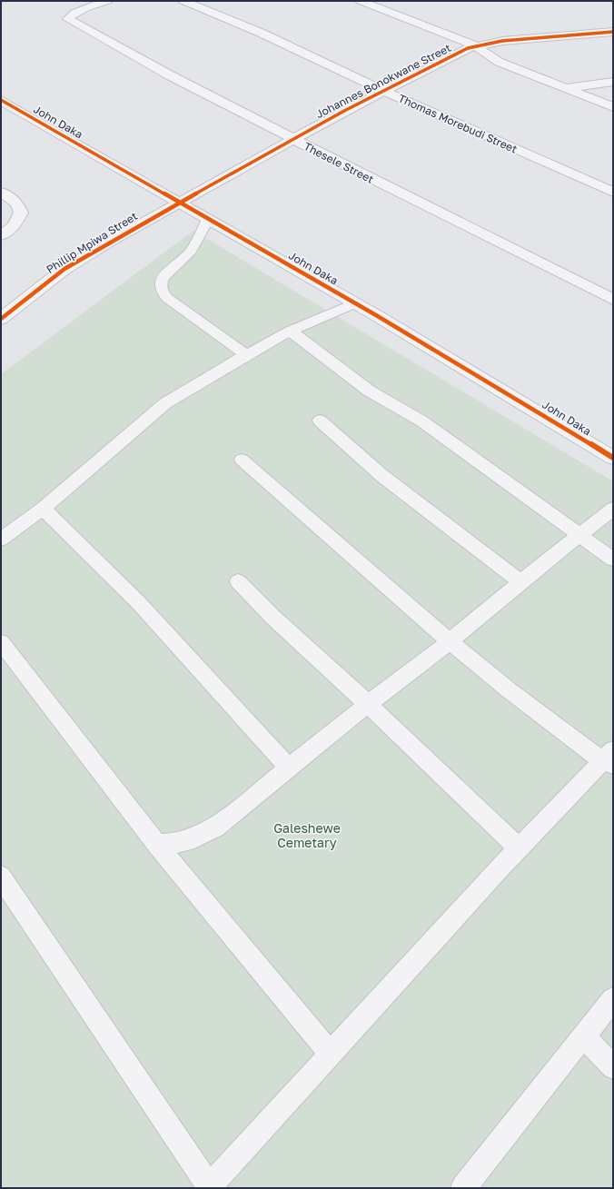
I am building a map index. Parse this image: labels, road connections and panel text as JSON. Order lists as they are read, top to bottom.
{
  "streets": {
    "street": [
      "Johannes Bonokwane Street",
      "John Daka",
      "Thomas Morebudi Street",
      "Thesele Street",
      "Phillip Mpiwa Street"
    ]
  },
  "crossings": [
    ["Johannes Bonokwane Street", "John Daka"],
    ["Johannes Bonokwane Street", "Thomas Morebudi Street"],
    ["Johannes Bonokwane Street", "Thesele Street"],
    ["Johannes Bonokwane Street", "Phillip Mpiwa Street"],
    ["John Daka", "Phillip Mpiwa Street"]
  ],
  "parks": ["Galeshewe Cemetary"]
}
